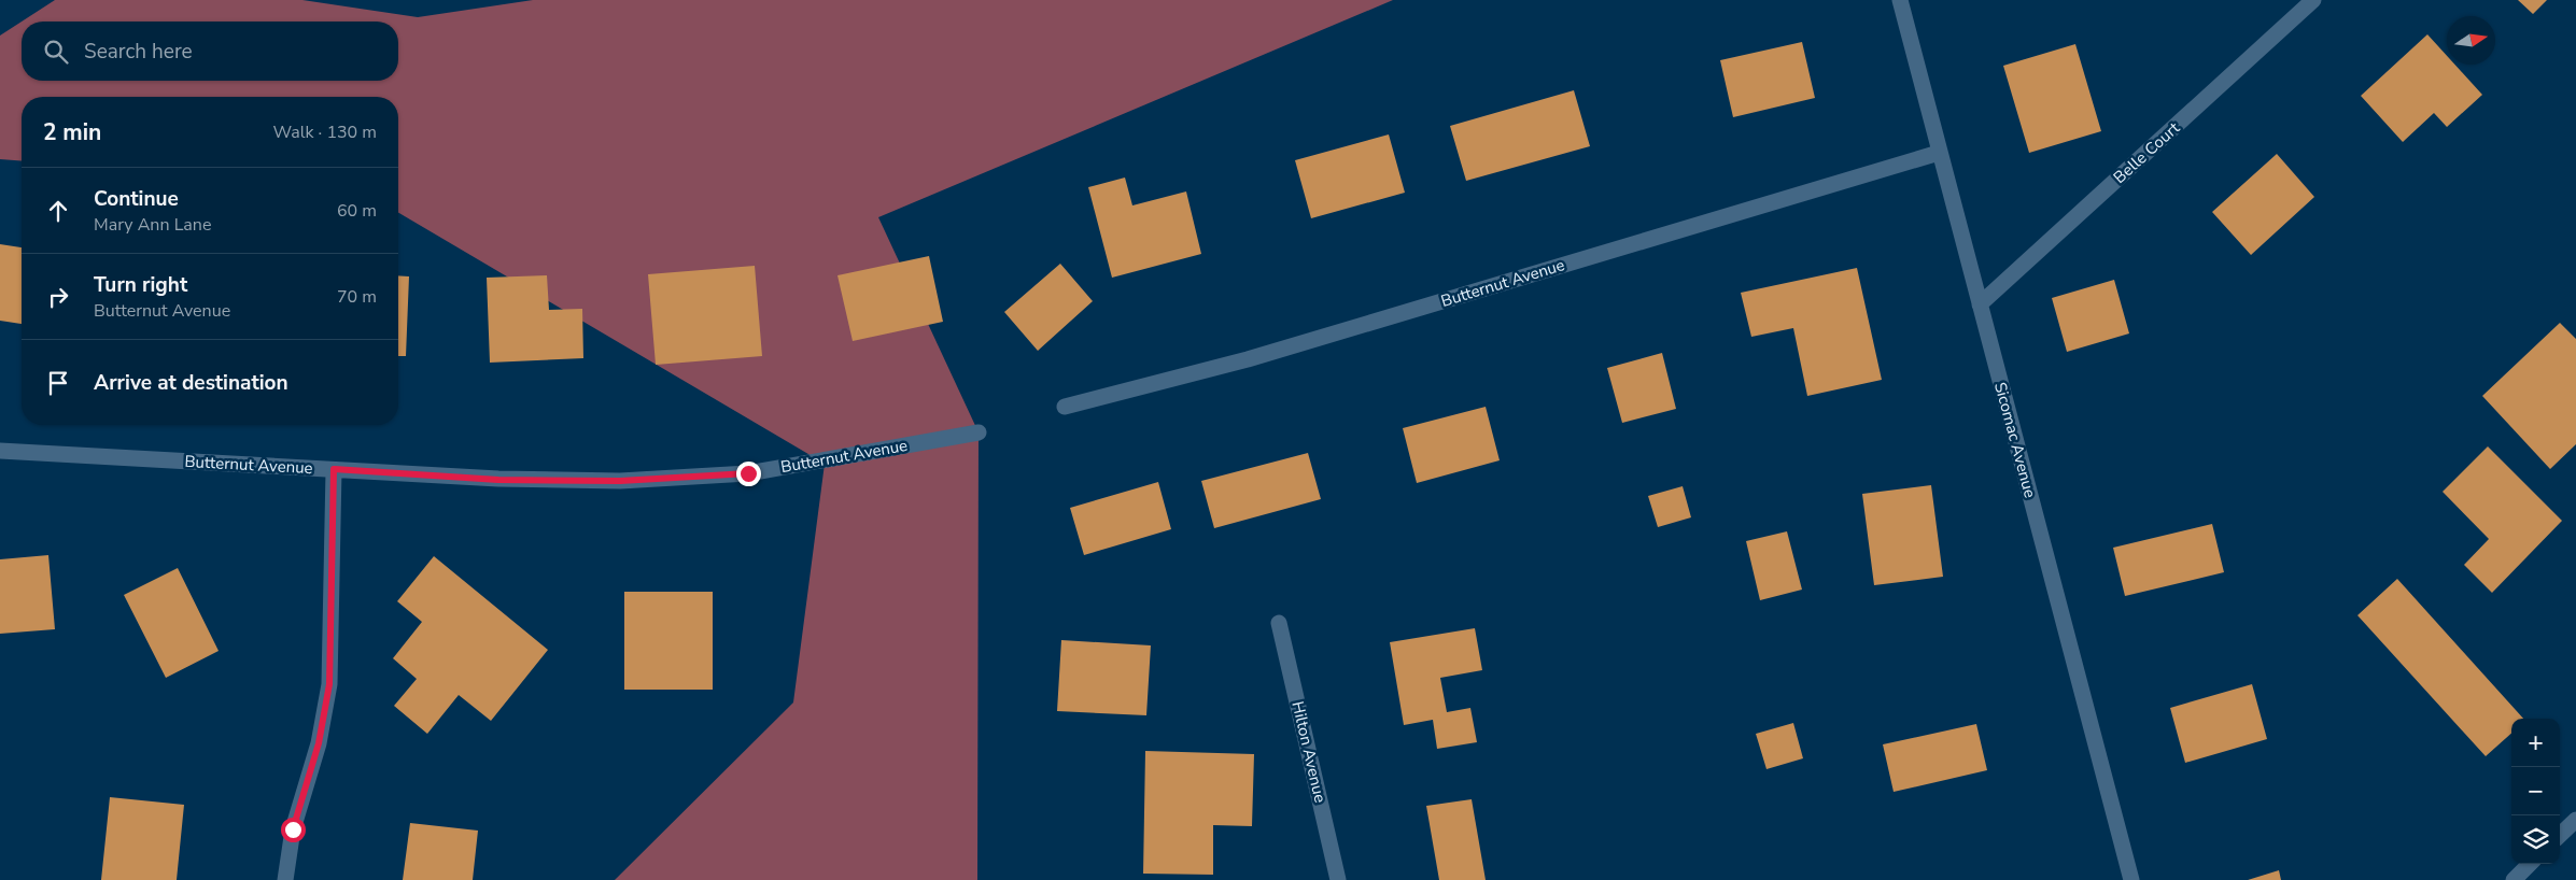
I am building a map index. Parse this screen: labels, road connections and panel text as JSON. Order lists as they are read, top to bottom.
{
  "streets": {
    "street": [
      "Belle Court",
      "Butternut Avenue",
      "Sicomac Avenue",
      "Hilton Avenue"
    ]
  },
  "crossings": [
    ["Belle Court", "Sicomac Avenue"],
    ["Butternut Avenue", "Sicomac Avenue"]
  ],
  "north": "right",
  "page": {
    "search": "Search here",
    "heading": ["2 min", "Walk · 130 m"],
    "list": [
      ["Continue", "Mary Ann Lane", "60 m"],
      ["Turn right", "Butternut Avenue", "70 m"],
      "Arrive at destination"
    ],
    "map_buttons": ["+", "−"]
  }
}
